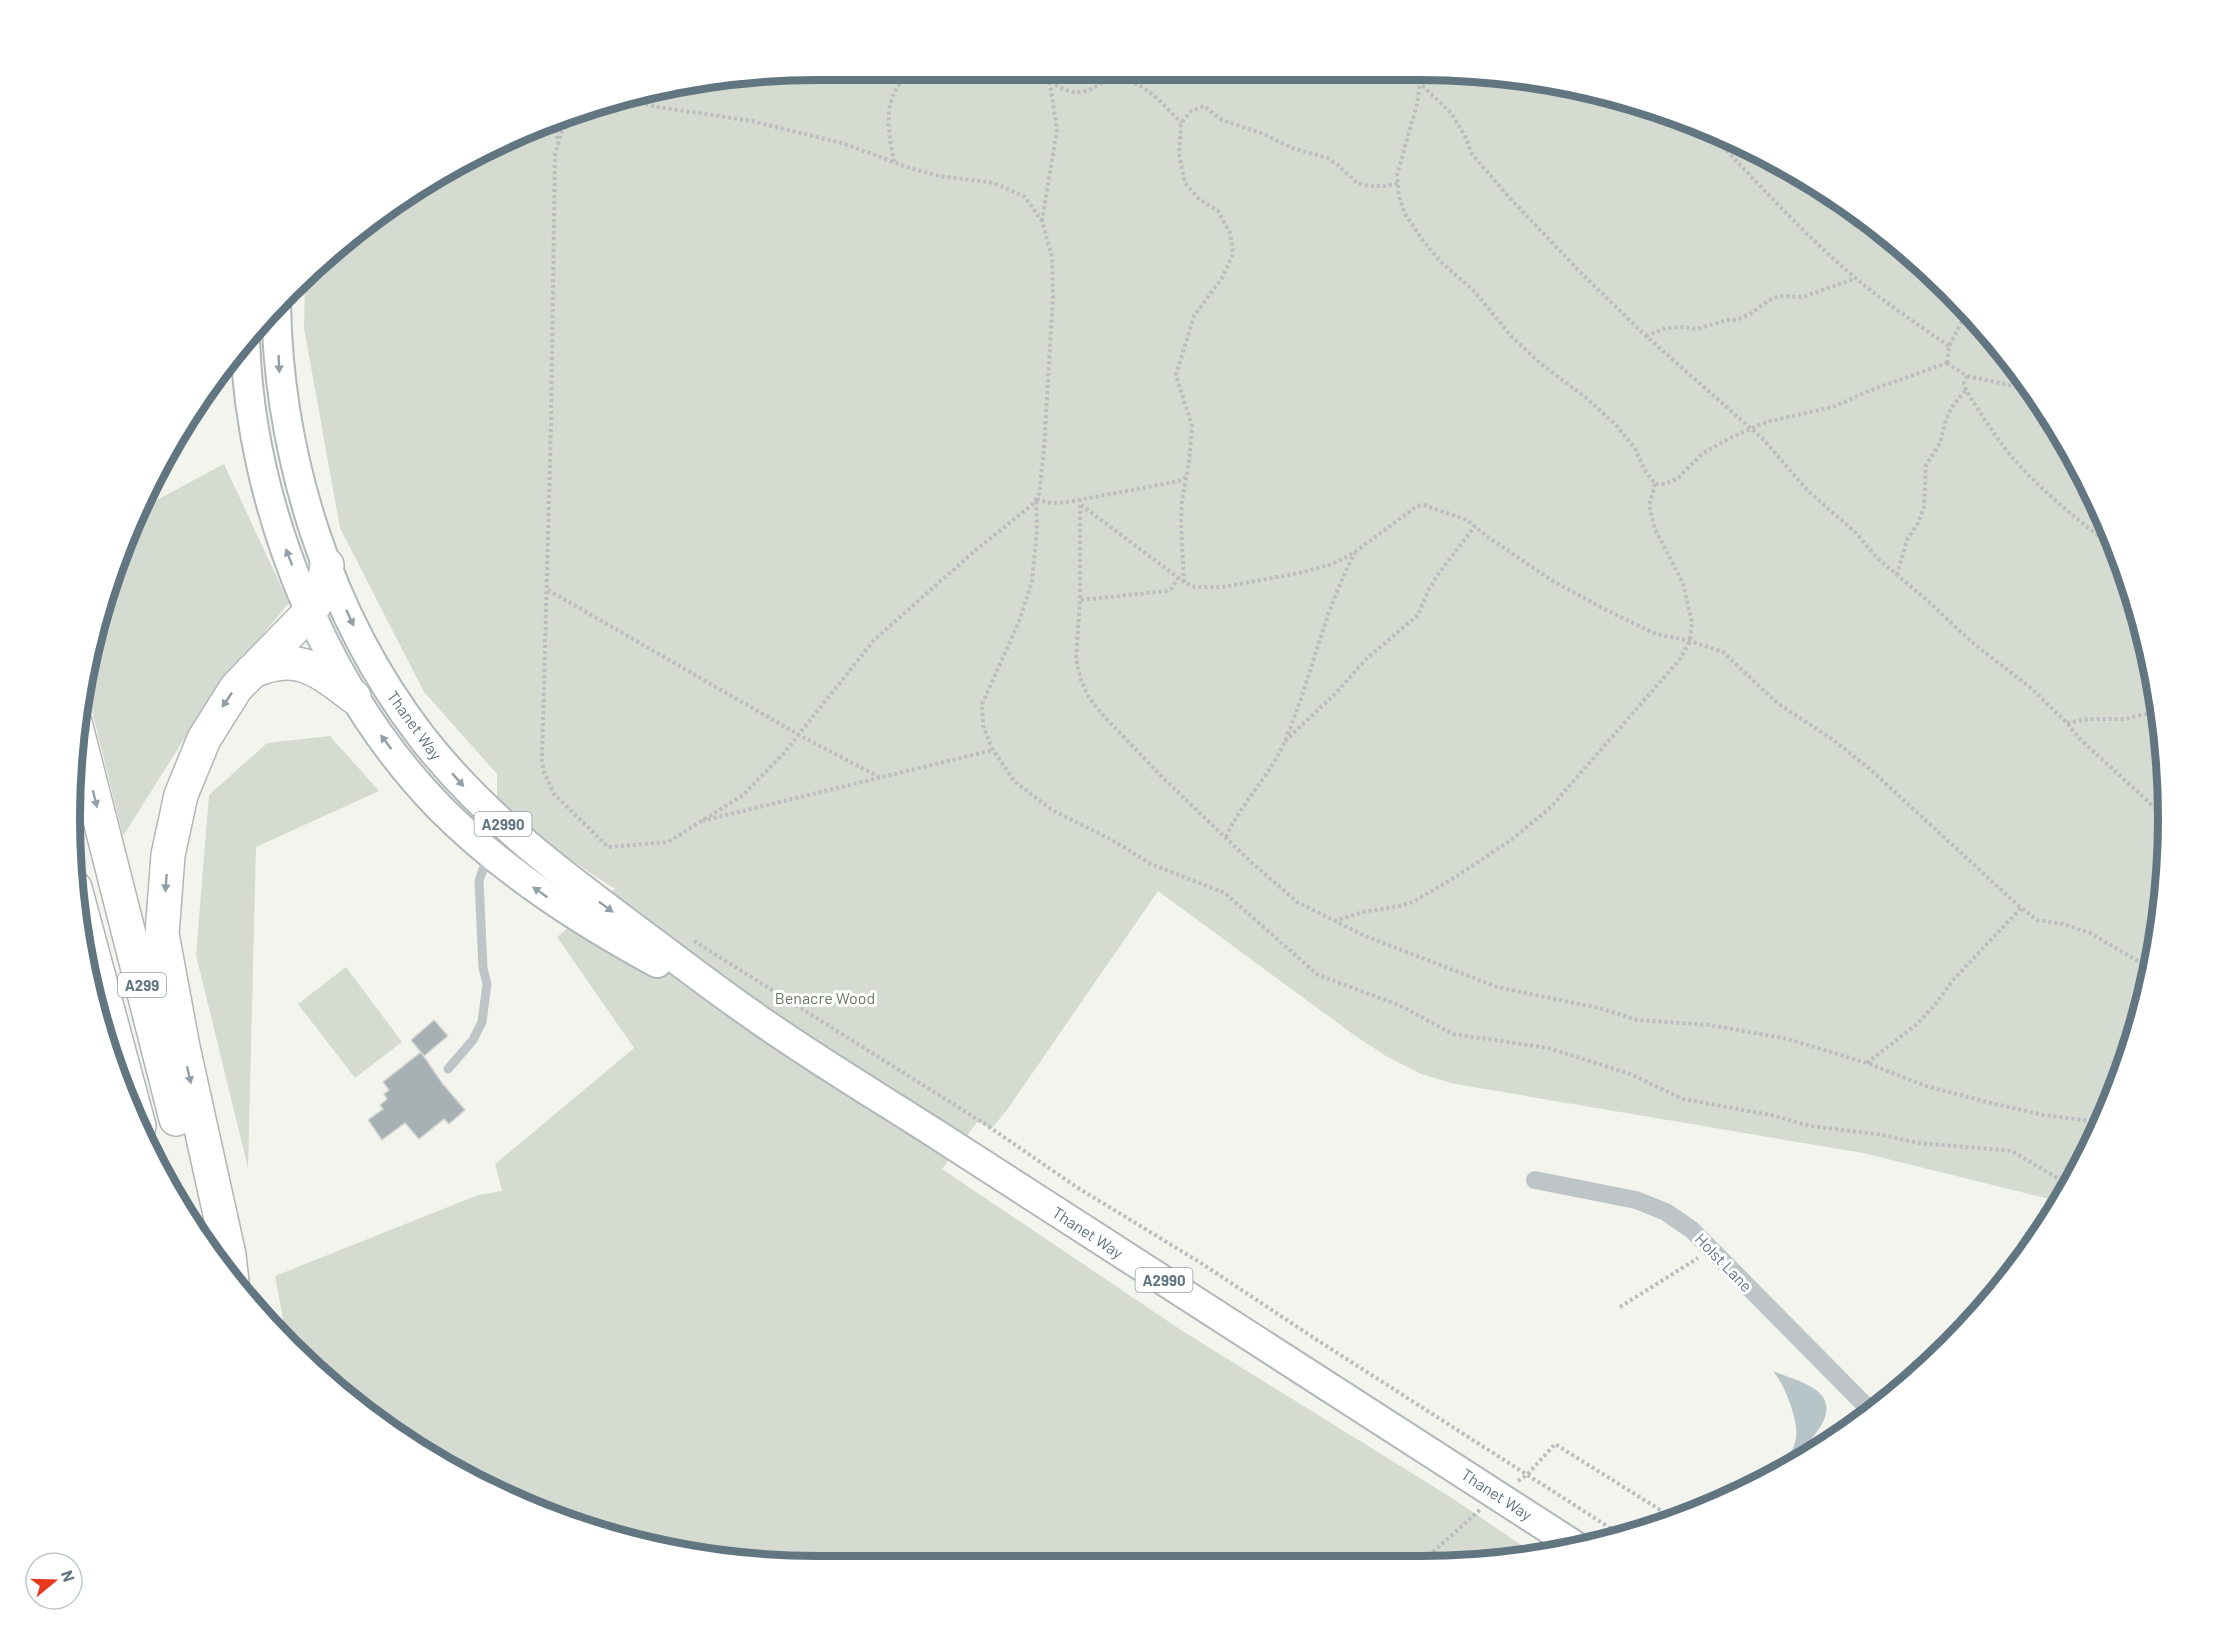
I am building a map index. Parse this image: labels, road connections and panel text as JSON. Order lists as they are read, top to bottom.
{
  "streets": {
    "highway": ["A299"],
    "main road": ["Thanet Way", "A2990"],
    "street": ["Holst Lane"]
  },
  "parks": ["Benacre Wood"],
  "north": "right"
}
